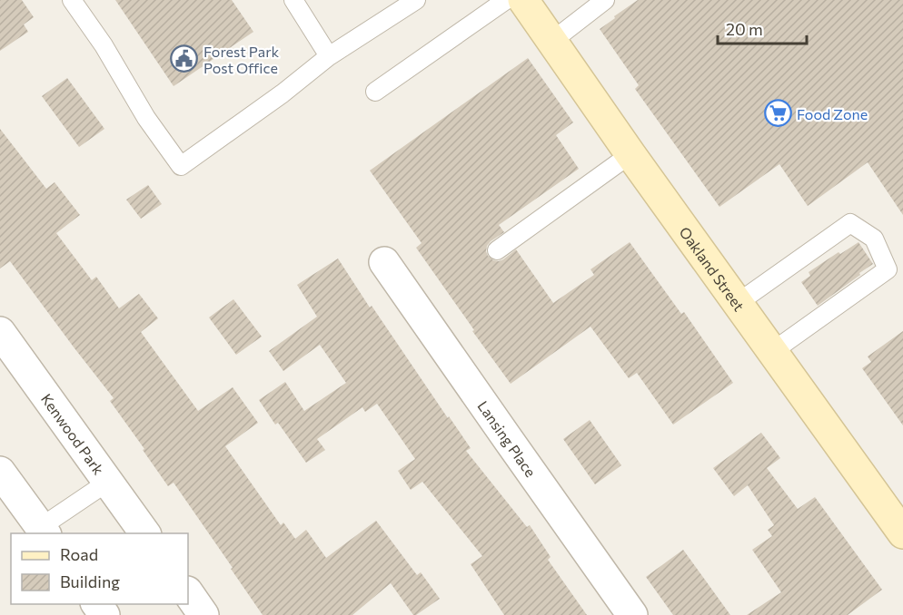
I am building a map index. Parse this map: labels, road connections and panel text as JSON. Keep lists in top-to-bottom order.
{
  "streets": {
    "main road": ["Oakland Street"],
    "street": ["Kenwood Park", "Lansing Place"]
  },
  "places": {
    "public building": ["Forest Park Post Office"],
    "supermarket": ["Food Zone"]
  },
  "legend": ["Road", "Building"],
  "scale_bar": "20 m"
}
